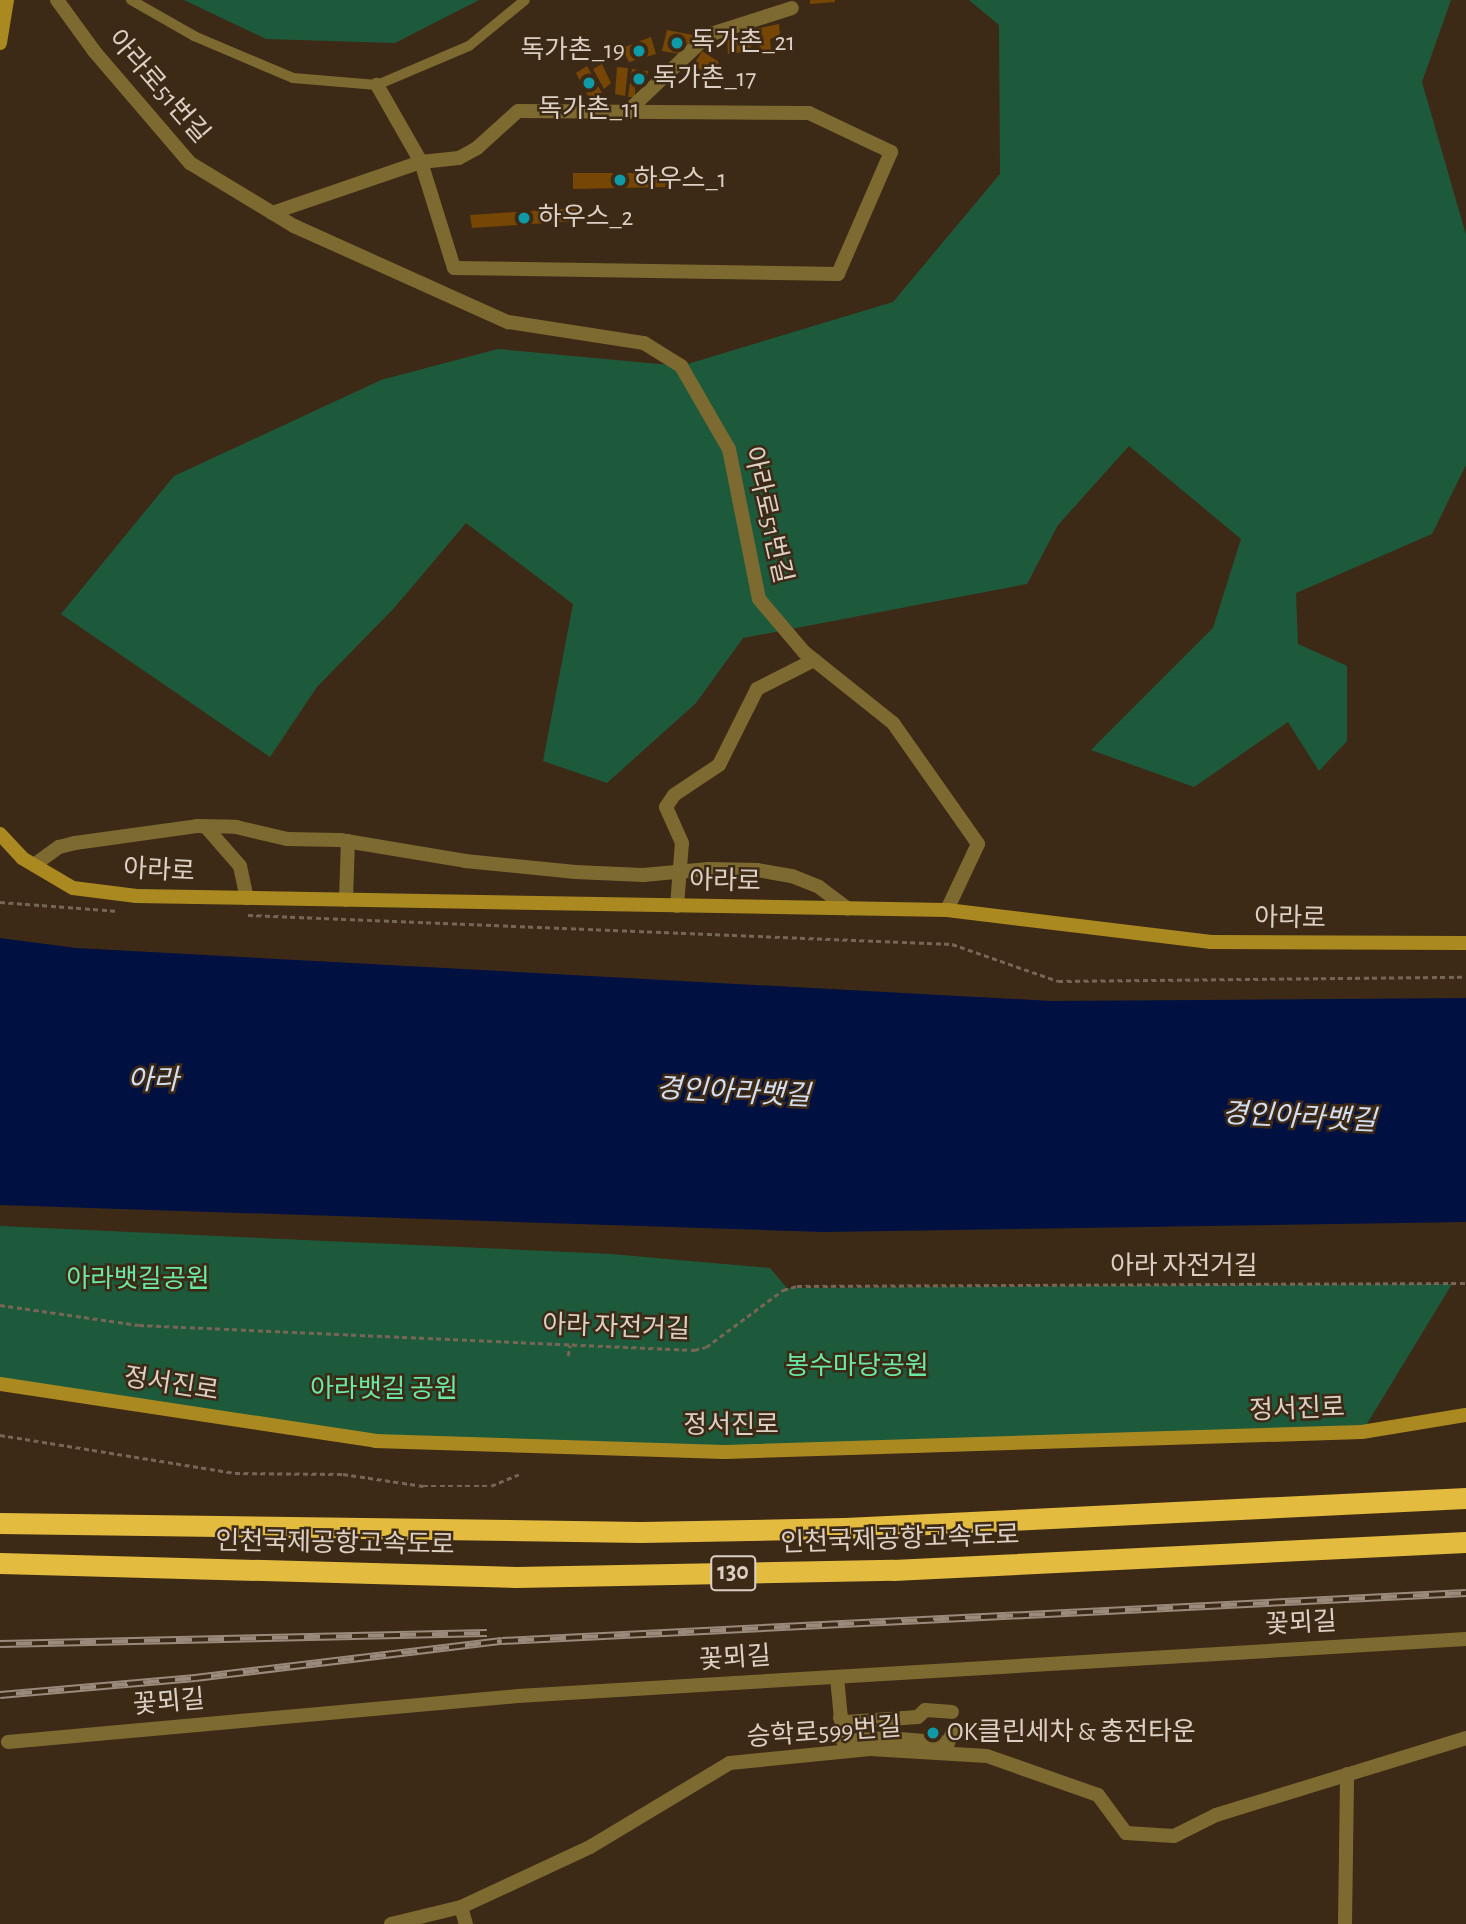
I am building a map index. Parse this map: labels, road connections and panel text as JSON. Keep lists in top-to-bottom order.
{
  "streets": {
    "highway": ["인천국제공항고속도로", "130"],
    "street": [
      "아라로51번길",
      "아라로",
      "정서진로",
      "꽃뫼길",
      "승학로599번길"
    ],
    "path": ["아라 자전거길"]
  },
  "crossings": [
    ["아라로51번길", "아라로"]
  ],
  "water": ["아라", "경인아라뱃길"],
  "parks": ["아라뱃길공원", "봉수마당공원", "아라뱃길 공원"],
  "places": [
    "독가촌_21",
    "독가촌_19",
    "독가촌_17",
    "독가촌_11",
    "하우스_1",
    "하우스_2",
    "OK클린세차 & 충전타운"
  ]
}
